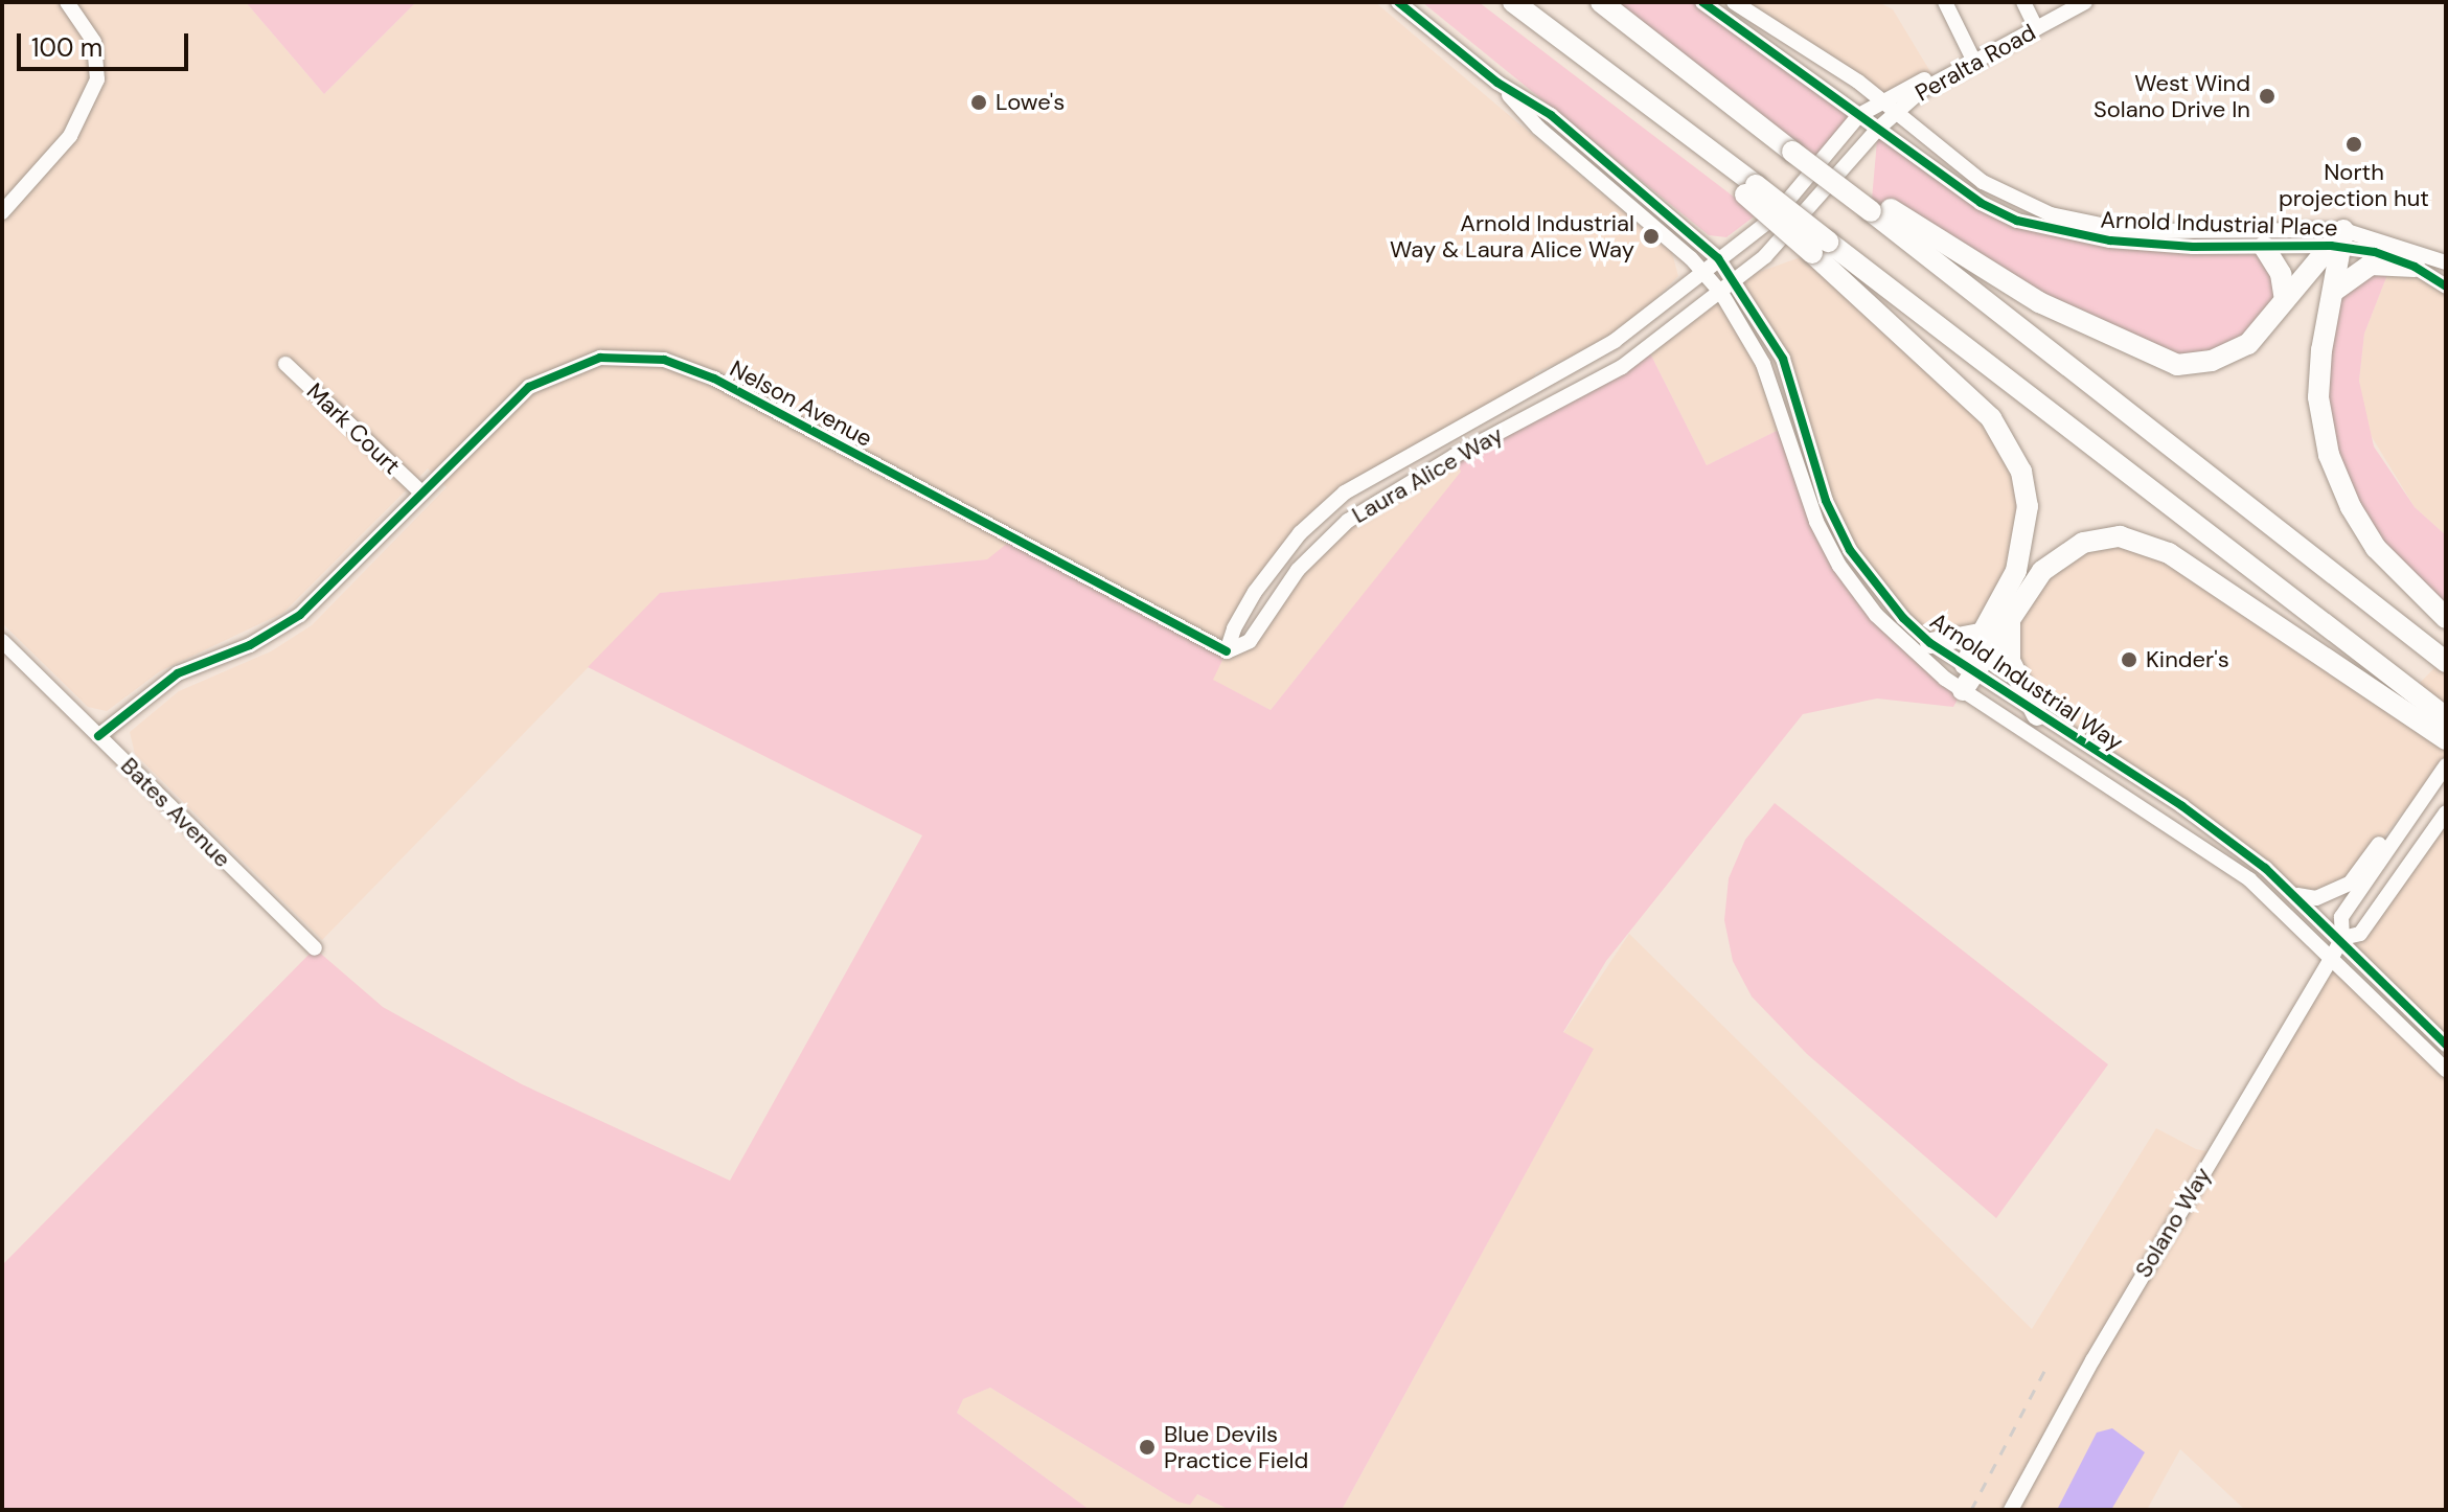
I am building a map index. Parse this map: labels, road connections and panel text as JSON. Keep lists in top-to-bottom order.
{
  "streets": {
    "street": [
      "Peralta Road",
      "Arnold Industrial Place",
      "Nelson Avenue",
      "Mark Court",
      "Laura Alice Way",
      "Arnold Industrial Way",
      "Bates Avenue",
      "Solano Way"
    ]
  },
  "crossings": [
    ["Peralta Road", "Arnold Industrial Place"],
    ["Peralta Road", "Laura Alice Way"],
    ["Peralta Road", "Arnold Industrial Way"],
    ["Nelson Avenue", "Mark Court"],
    ["Nelson Avenue", "Laura Alice Way"],
    ["Nelson Avenue", "Bates Avenue"],
    ["Laura Alice Way", "Arnold Industrial Way"],
    ["Arnold Industrial Way", "Solano Way"]
  ],
  "places": [
    "West Wind Solano Drive In",
    "Lowe's",
    "North projection hut",
    "Arnold Industrial Way & Laura Alice Way",
    "Kinder's",
    "Blue Devils Practice Field"
  ],
  "scale_bar": "100 m"
}
